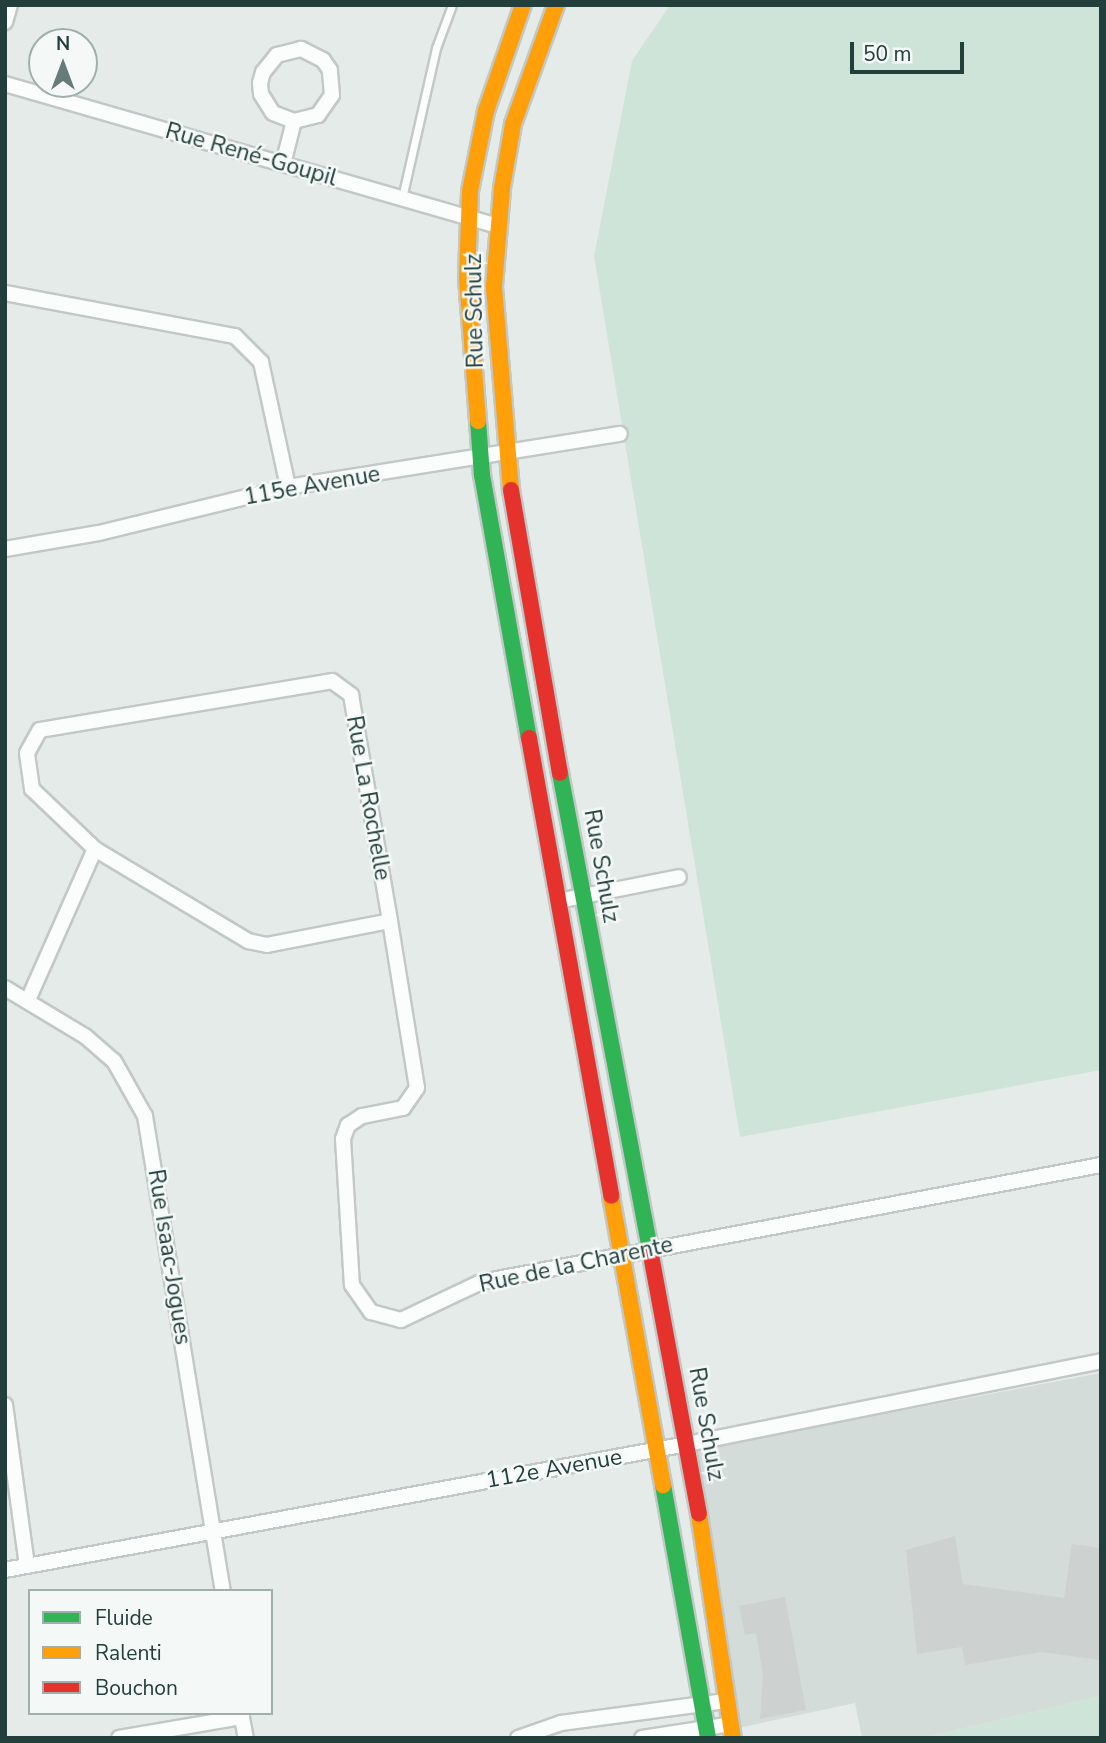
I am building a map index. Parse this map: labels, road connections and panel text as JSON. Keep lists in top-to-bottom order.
{
  "streets": {
    "street": [
      "Rue René-Goupil",
      "Rue Schulz",
      "115e Avenue",
      "Rue La Rochelle",
      "Rue Isaac-Jogues",
      "Rue de la Charente",
      "112e Avenue"
    ]
  },
  "crossings": [
    ["Rue René-Goupil", "Rue Schulz"],
    ["Rue Schulz", "115e Avenue"],
    ["Rue Schulz", "Rue de la Charente"],
    ["Rue Schulz", "112e Avenue"],
    ["Rue La Rochelle", "Rue de la Charente"],
    ["Rue Isaac-Jogues", "112e Avenue"]
  ],
  "legend": ["Fluide", "Ralenti", "Bouchon"],
  "scale_bar": "50 m",
  "north": "top"
}
